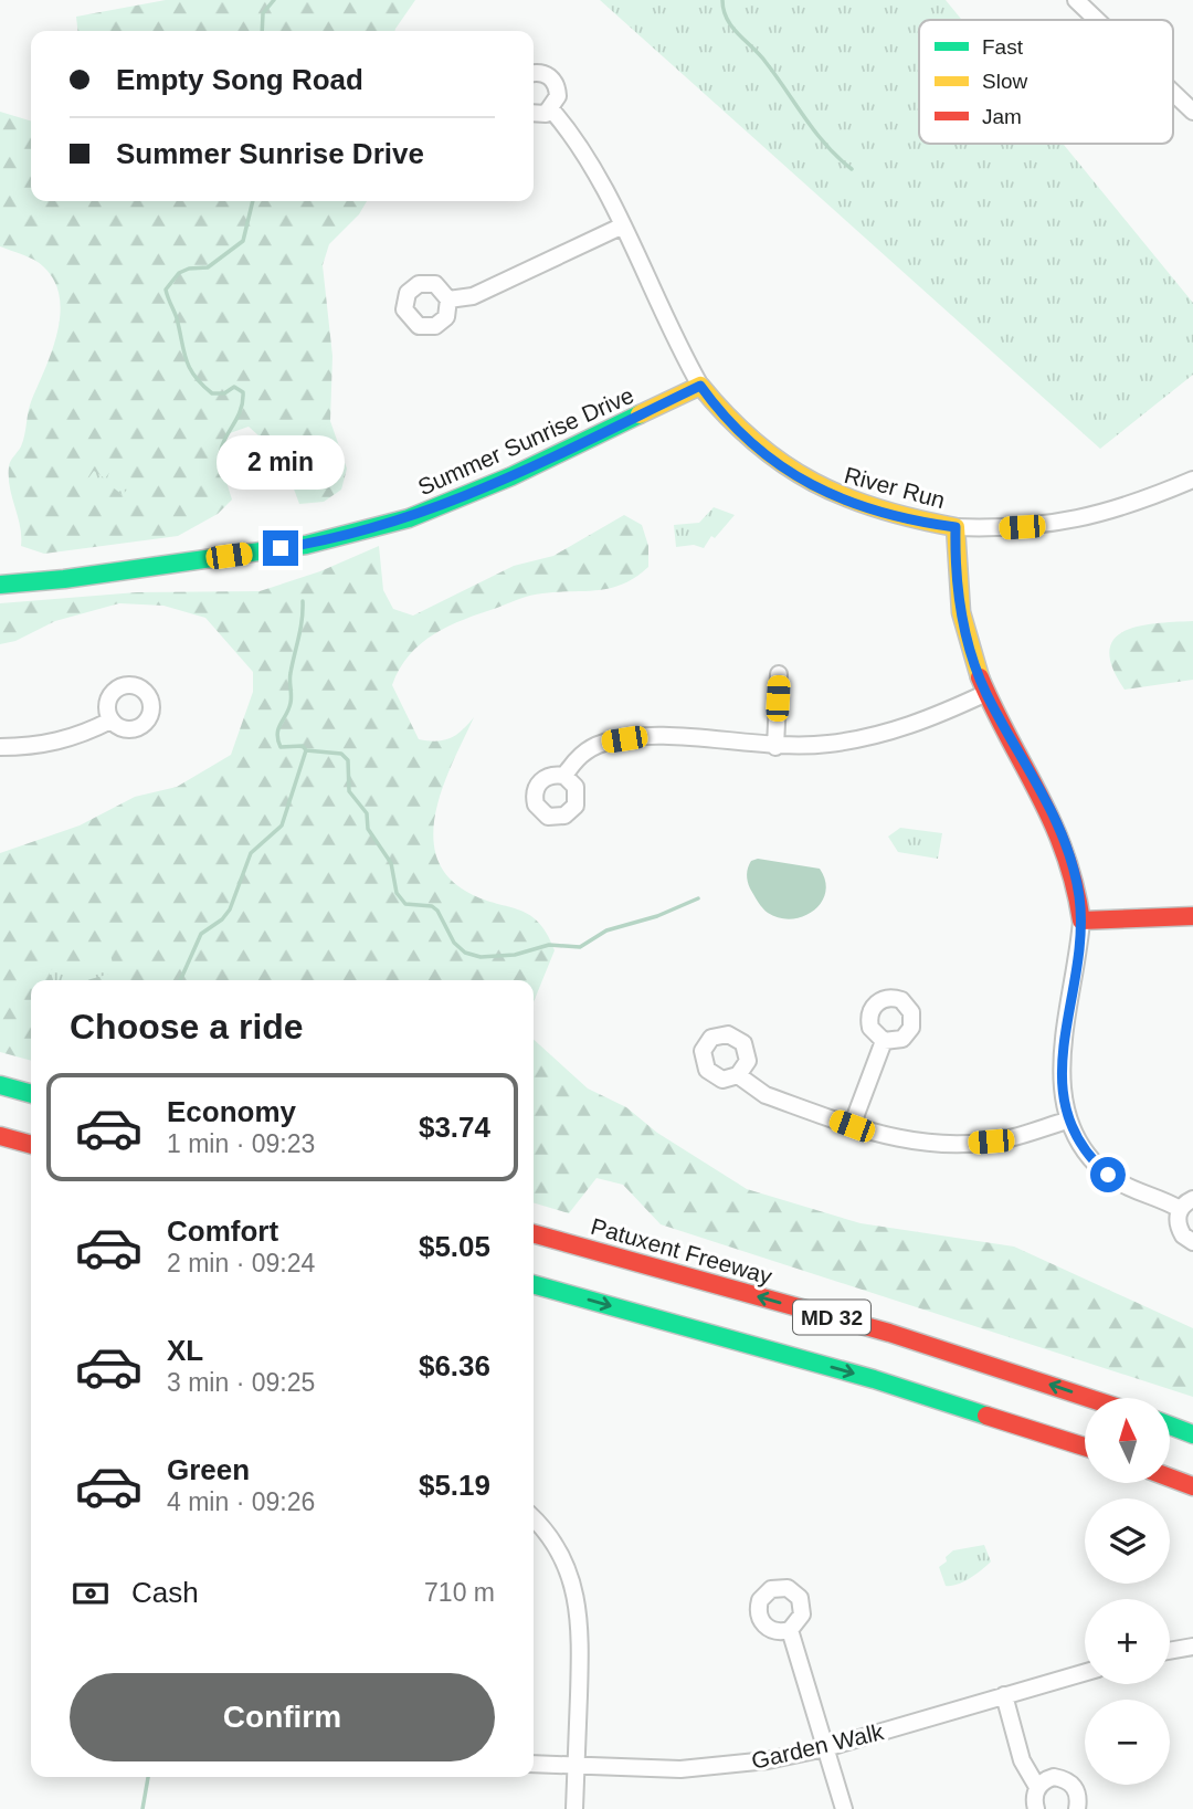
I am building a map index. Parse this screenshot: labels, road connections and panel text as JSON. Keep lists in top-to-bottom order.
{
  "streets": {
    "main road": [
      "Summer Sunrise Drive",
      "River Run",
      "Patuxent Freeway",
      "MD 32"
    ],
    "street": ["Garden Walk"]
  },
  "crossings": [
    ["Summer Sunrise Drive", "River Run"]
  ],
  "legend": ["Fast", "Slow", "Jam"],
  "north": "top",
  "page": {
    "banner": ["Empty Song Road", "Summer Sunrise Drive"],
    "bubble": "2 min",
    "heading": "Choose a ride",
    "list": [
      {
        "name": "Economy",
        "note": "1 min · 09:23",
        "value": "$3.74"
      },
      {
        "name": "Comfort",
        "note": "2 min · 09:24",
        "value": "$5.05"
      },
      {
        "name": "XL",
        "note": "3 min · 09:25",
        "value": "$6.36"
      },
      {
        "name": "Green",
        "note": "4 min · 09:26",
        "value": "$5.19"
      }
    ],
    "map_buttons": ["+", "−"],
    "pay": ["Cash", "710 m"],
    "buttons": "Confirm"
  }
}
